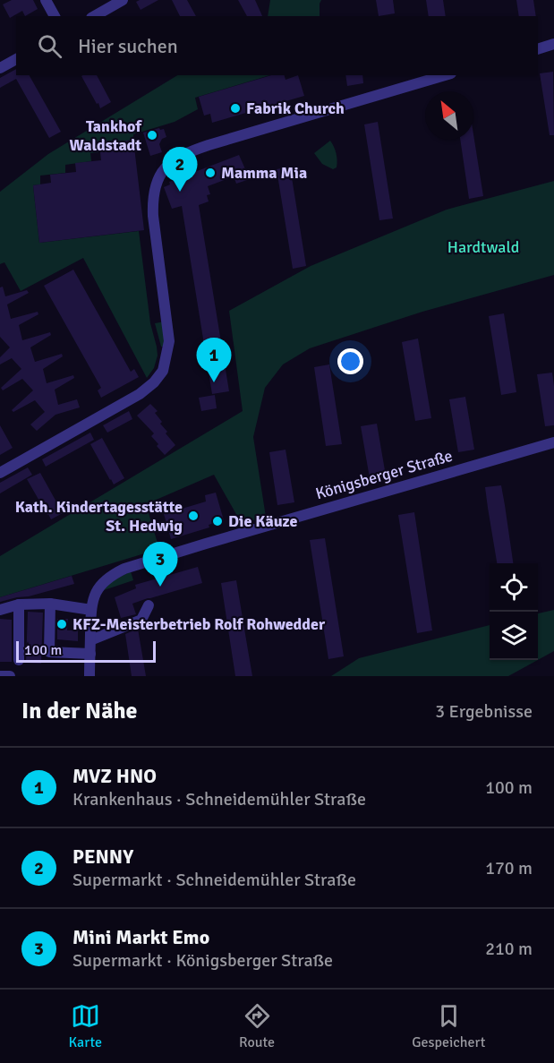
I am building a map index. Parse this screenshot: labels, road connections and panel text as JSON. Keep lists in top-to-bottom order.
{
  "streets": {
    "street": ["Königsberger Straße"]
  },
  "parks": ["Hardtwald"],
  "places": [
    "Fabrik Church",
    "Tankhof Waldstadt",
    "Mamma Mia",
    "Kath. Kindertagesstätte St. Hedwig",
    "Die Käuze",
    "KFZ-Meisterbetrieb Rolf Rohwedder"
  ],
  "scale_bar": "100 m",
  "north": "top left",
  "page": {
    "search": "Hier suchen",
    "pins": ["2", "1", "3"],
    "scale": "100 m",
    "heading": ["In der Nähe", "3 Ergebnisse"],
    "list": [
      {
        "mark": "1",
        "name": "MVZ HNO",
        "note": "Krankenhaus · Schneidemühler Straße",
        "value": "100 m"
      },
      {
        "mark": "2",
        "name": "PENNY",
        "note": "Supermarkt · Schneidemühler Straße",
        "value": "170 m"
      },
      {
        "mark": "3",
        "name": "Mini Markt Emo",
        "note": "Supermarkt · Königsberger Straße",
        "value": "210 m"
      }
    ],
    "nav": ["Karte", "Route", "Gespeichert"]
  }
}
